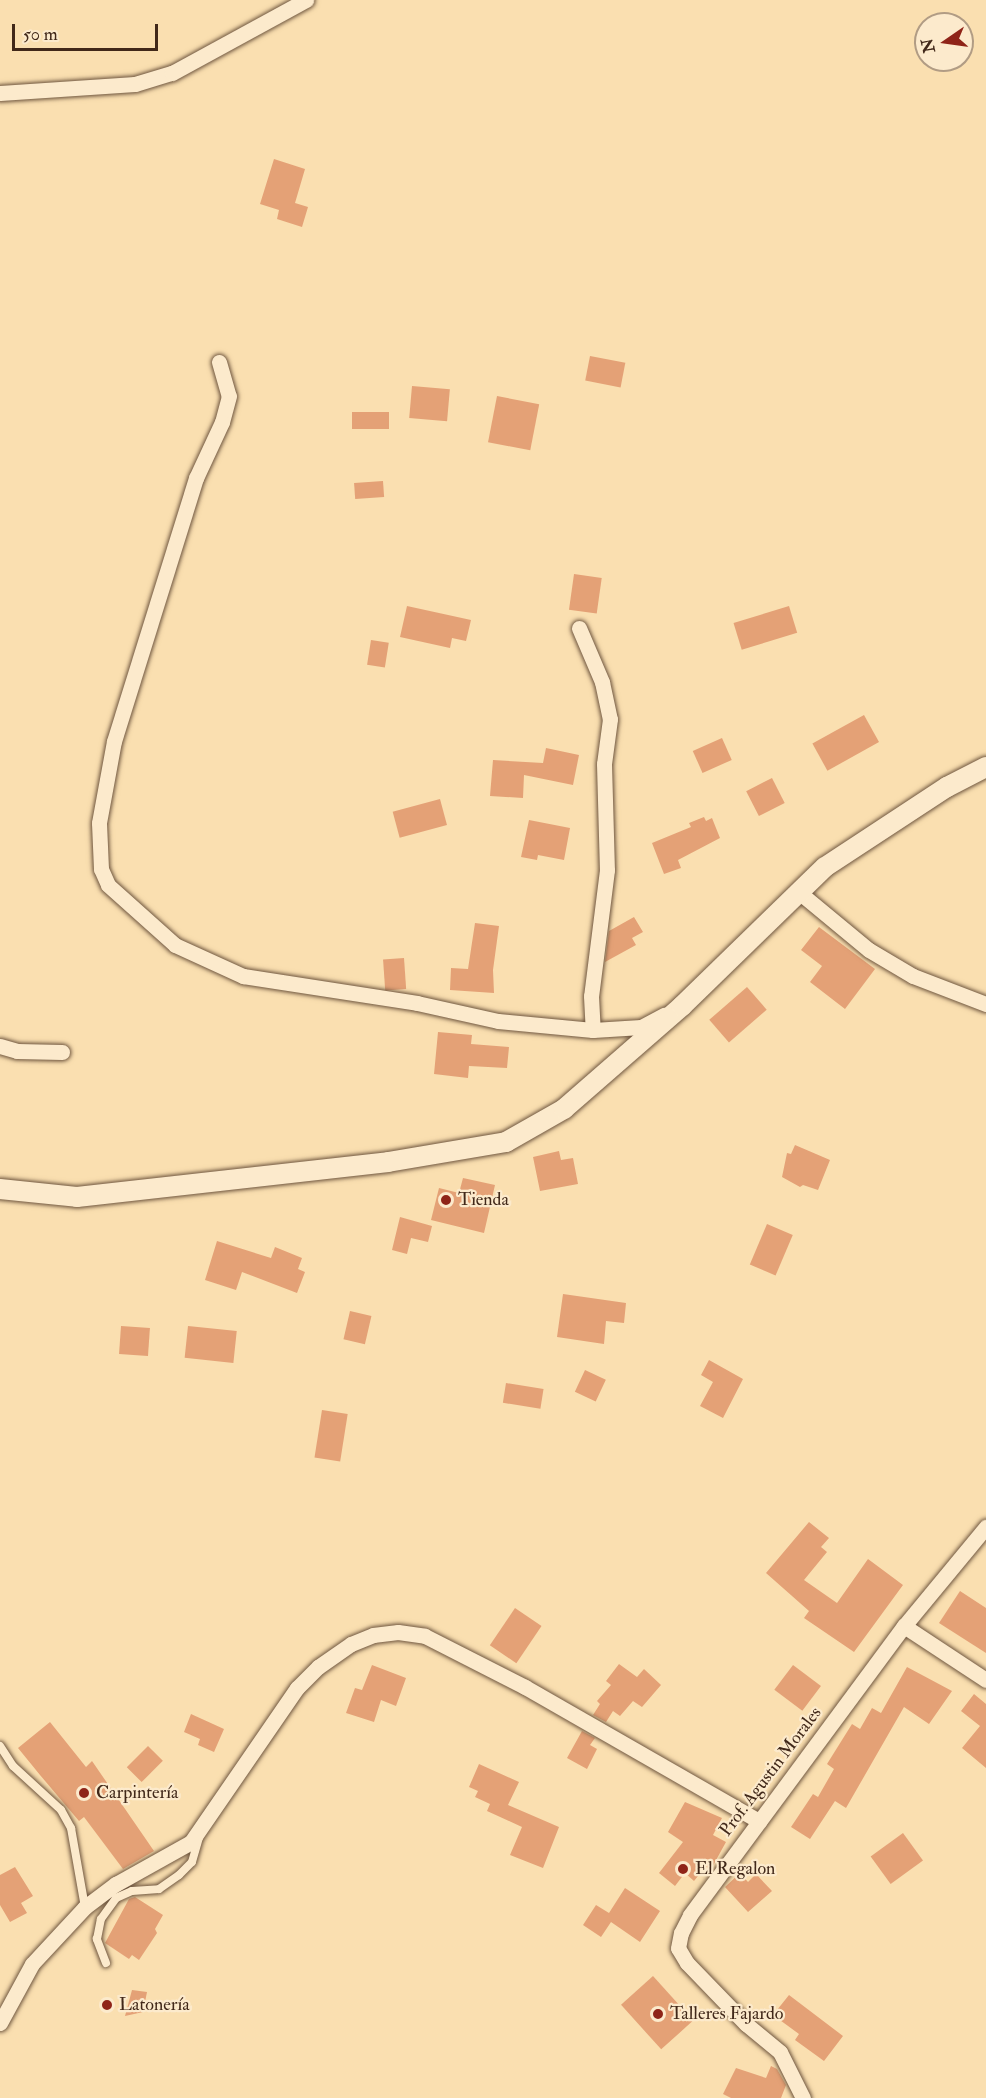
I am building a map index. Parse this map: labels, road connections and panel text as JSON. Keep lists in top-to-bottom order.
{
  "streets": {
    "street": ["Prof. Agustin Morales"]
  },
  "places": [
    "Tienda",
    "Carpintería",
    "El Regalon",
    "Latonería",
    "Talleres Fajardo"
  ],
  "scale_bar": "50 m",
  "north": "left"
}
